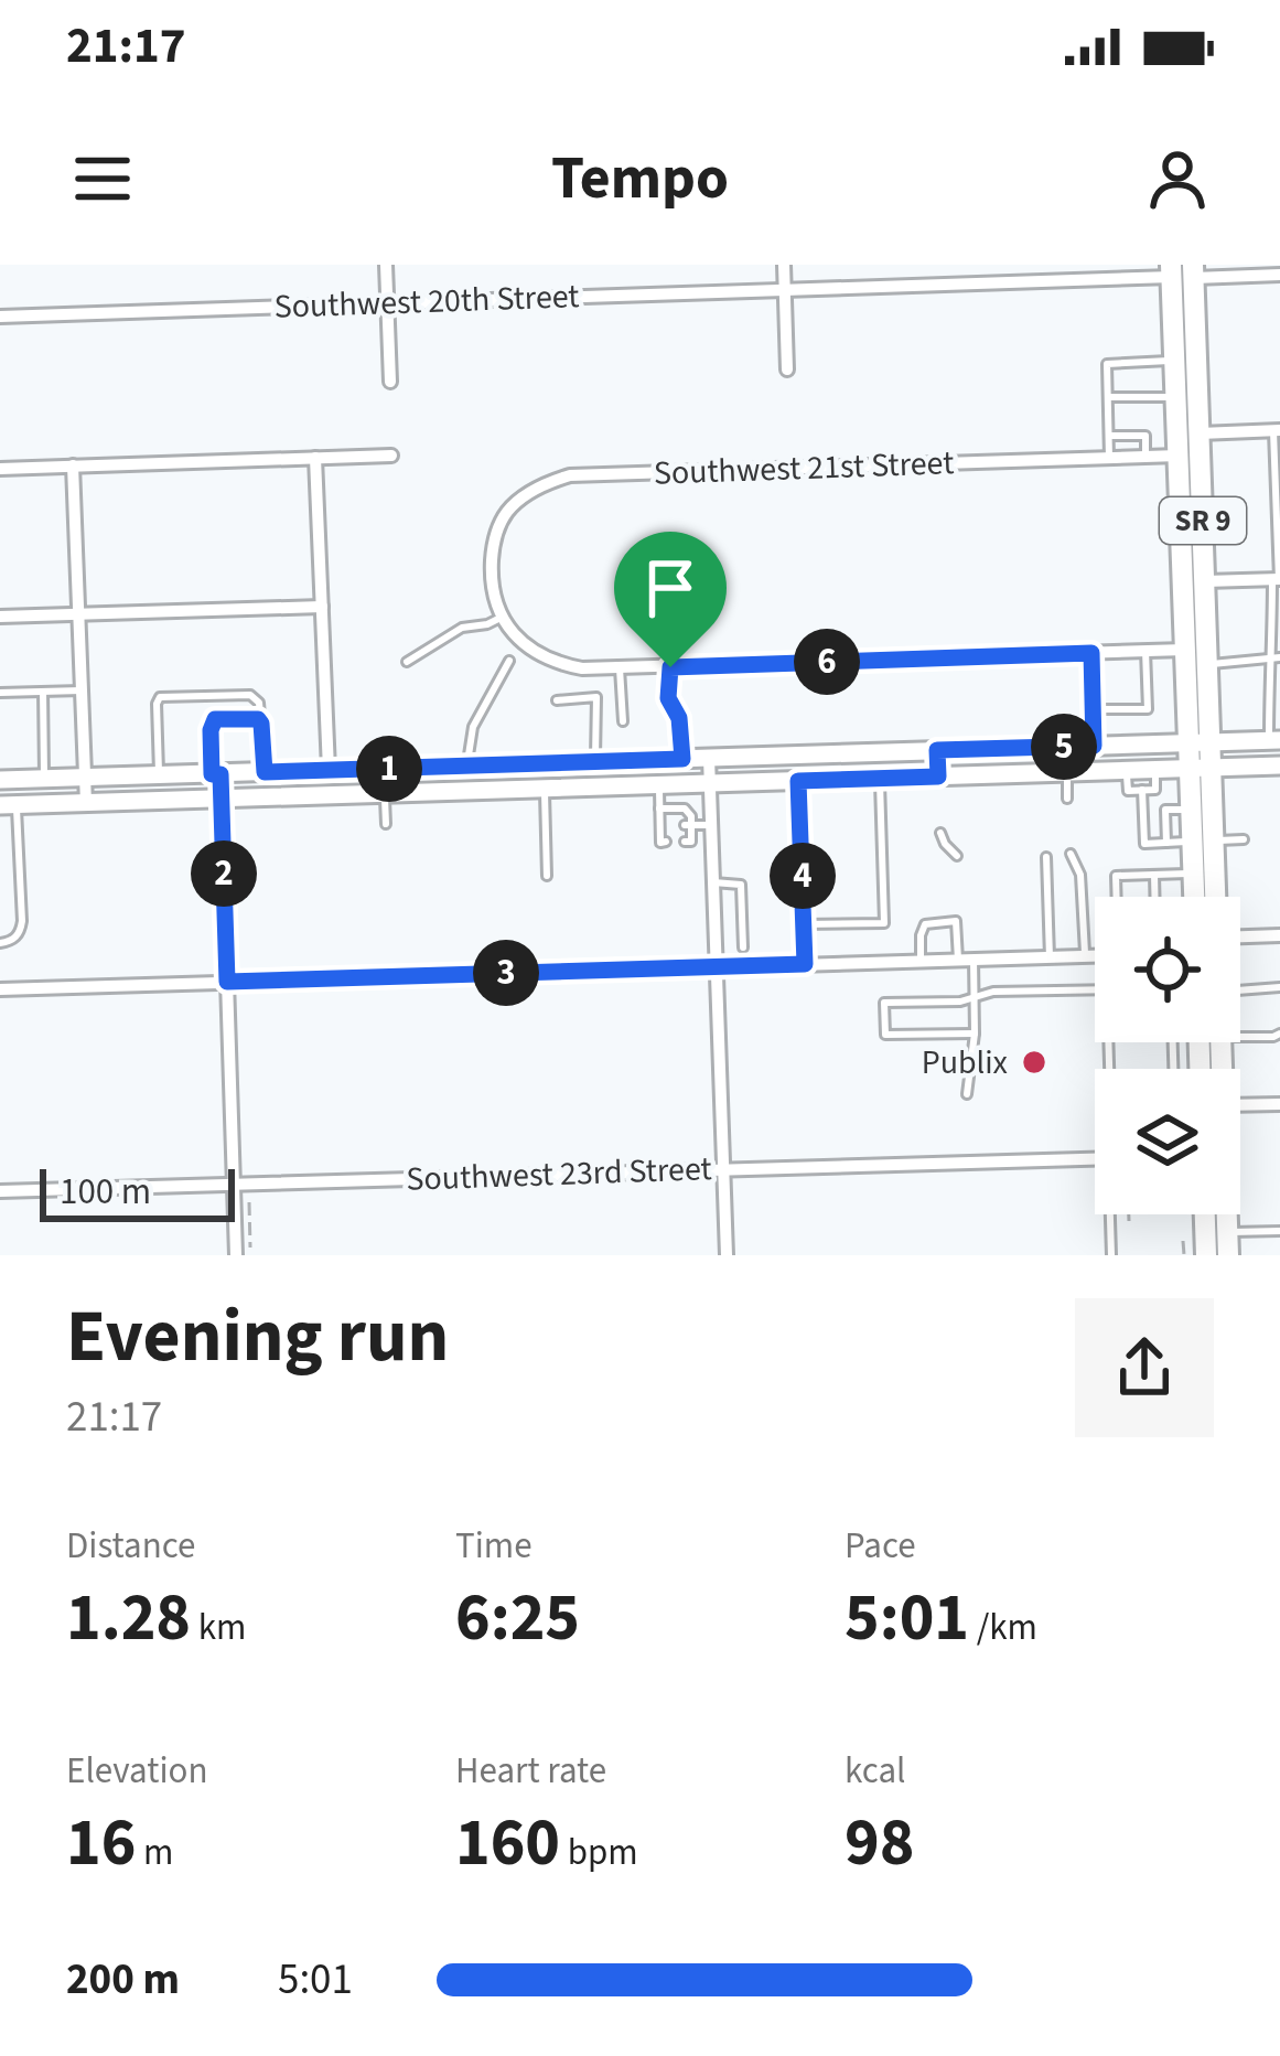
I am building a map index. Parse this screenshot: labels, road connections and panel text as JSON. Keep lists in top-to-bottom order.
{
  "streets": {
    "highway": ["SR 9"],
    "street": ["Southwest 20th Street", "Southwest 21st Street", "Southwest 23rd Street"]
  },
  "crossings": [
    ["Southwest 20th Street", "SR 9"],
    ["Southwest 21st Street", "SR 9"]
  ],
  "places": ["Publix"],
  "scale_bar": "100 m",
  "page": {
    "status": "21:17",
    "header": "Tempo",
    "pins": [
      "6",
      "5",
      "1",
      "2",
      "4",
      "3"
    ],
    "scale": "100 m",
    "heading": ["Evening run", "21:17"],
    "stats": [
      ["Distance", "1.28 km"],
      ["Time", "6:25"],
      ["Pace", "5:01 /km"],
      ["Elevation", "16 m"],
      ["Heart rate", "160 bpm"],
      ["kcal", "98"]
    ],
    "list": [
      {
        "name": "200 m",
        "note": "5:01"
      }
    ]
  }
}
